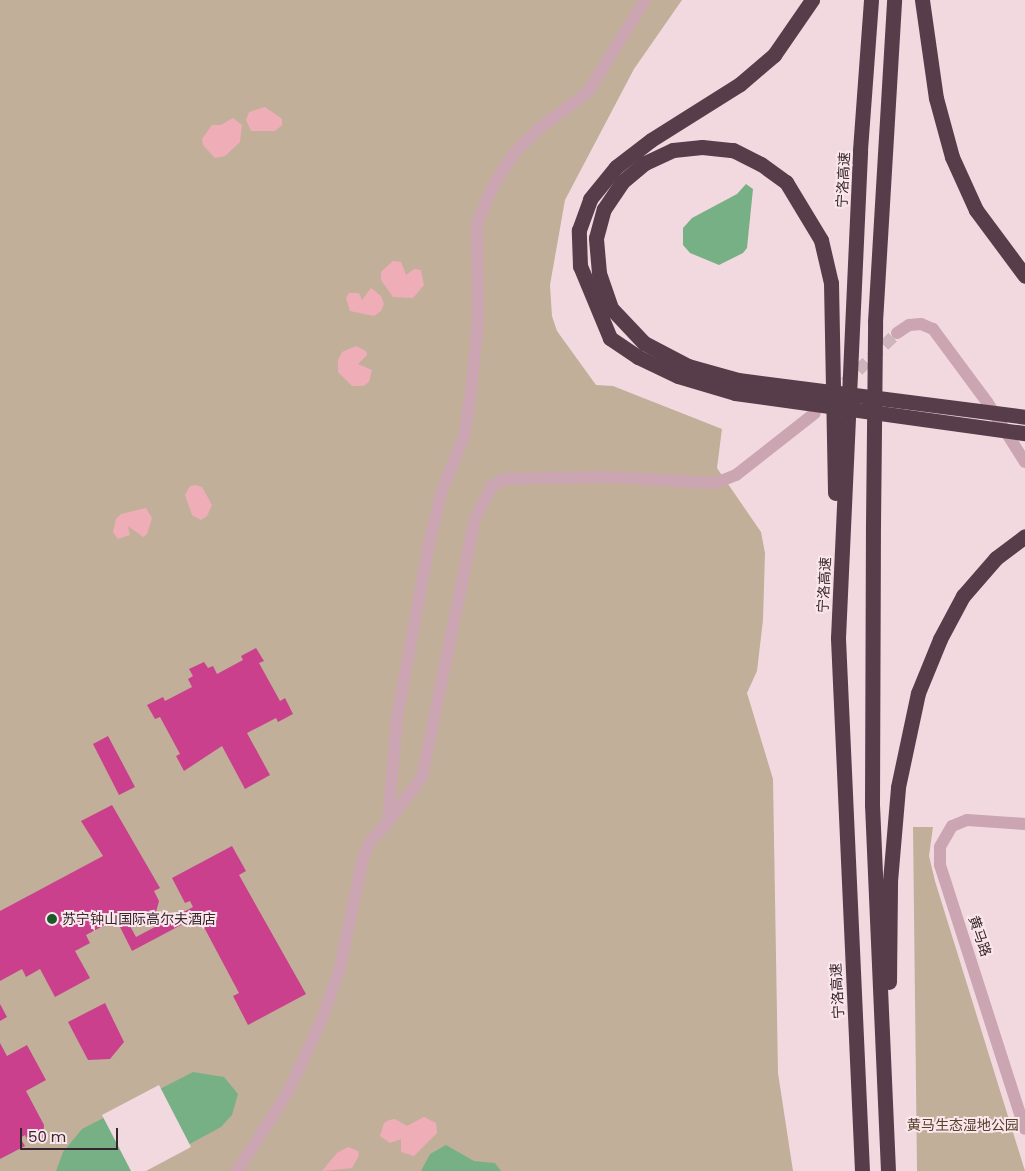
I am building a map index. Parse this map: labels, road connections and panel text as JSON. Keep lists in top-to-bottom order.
{
  "streets": {
    "highway": ["宁洛高速"],
    "street": ["黄马路"]
  },
  "parks": ["黄马生态湿地公园"],
  "places": ["苏宁钟山国际高尔夫酒店"],
  "scale_bar": "50 m"
}
